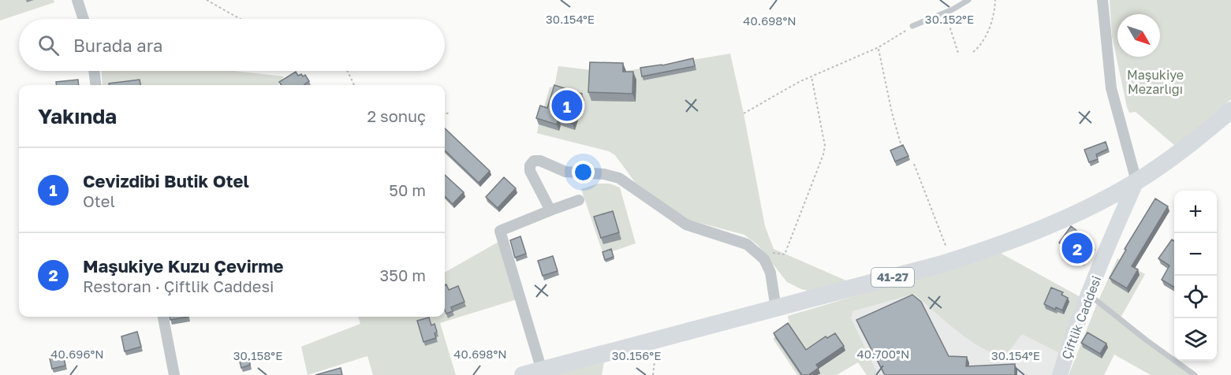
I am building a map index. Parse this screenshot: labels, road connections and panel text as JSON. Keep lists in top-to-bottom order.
{
  "streets": {
    "main road": ["41-27"],
    "street": ["Çiftlik Caddesi"]
  },
  "crossings": [
    ["41-27", "Çiftlik Caddesi"]
  ],
  "parks": ["Maşukiye Mezarlığı"],
  "north": "bottom right",
  "page": {
    "search": "Burada ara",
    "heading": ["Yakında", "2 sonuç"],
    "pins": ["1", "2"],
    "list": [
      {
        "mark": "1",
        "name": "Cevizdibi Butik Otel",
        "note": "Otel",
        "value": "50 m"
      },
      {
        "mark": "2",
        "name": "Maşukiye Kuzu Çevirme",
        "note": "Restoran · Çiftlik Caddesi",
        "value": "350 m"
      }
    ],
    "map_buttons": ["+", "−"]
  },
  "coordinates": [
    "30.154°E",
    "30.152°E",
    "40.698°N",
    "40.696°N",
    "40.700°N",
    "30.158°E",
    "30.156°E"
  ]
}
